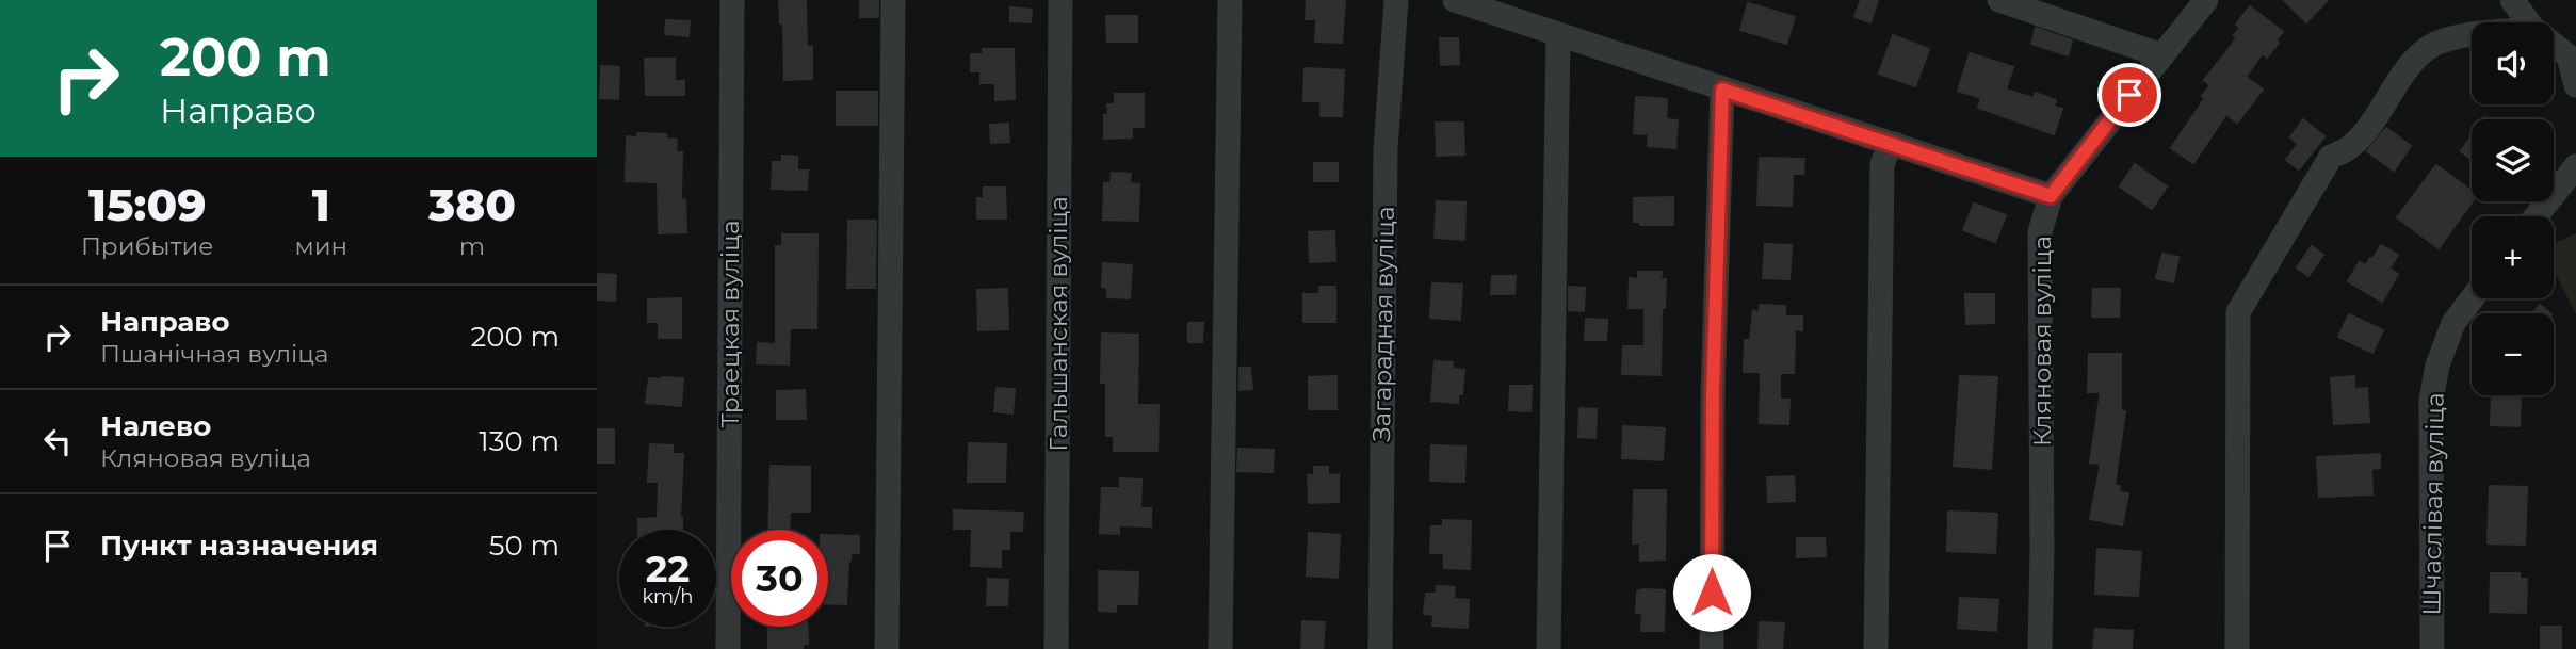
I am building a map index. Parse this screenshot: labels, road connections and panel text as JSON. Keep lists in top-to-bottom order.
{
  "streets": {
    "street": [
      "Траецкая вуліца",
      "Гальшанская вуліца",
      "Загарадная вуліца",
      "Кляновая вуліца",
      "Шчаслівая вуліца"
    ]
  },
  "page": {
    "turn": ["200 m", "Направо"],
    "map_buttons": ["+", "−"],
    "eta": [
      "15:09",
      "Прибытие",
      "1",
      "мин",
      "380",
      "m"
    ],
    "list": [
      {
        "name": "Направо",
        "note": "Пшанічная вуліца",
        "value": "200 m"
      },
      {
        "name": "Налево",
        "note": "Кляновая вуліца",
        "value": "130 m"
      },
      {
        "name": "Пункт назначения",
        "value": "50 m"
      }
    ],
    "speed": "22 km/h",
    "limit": "30"
  }
}
